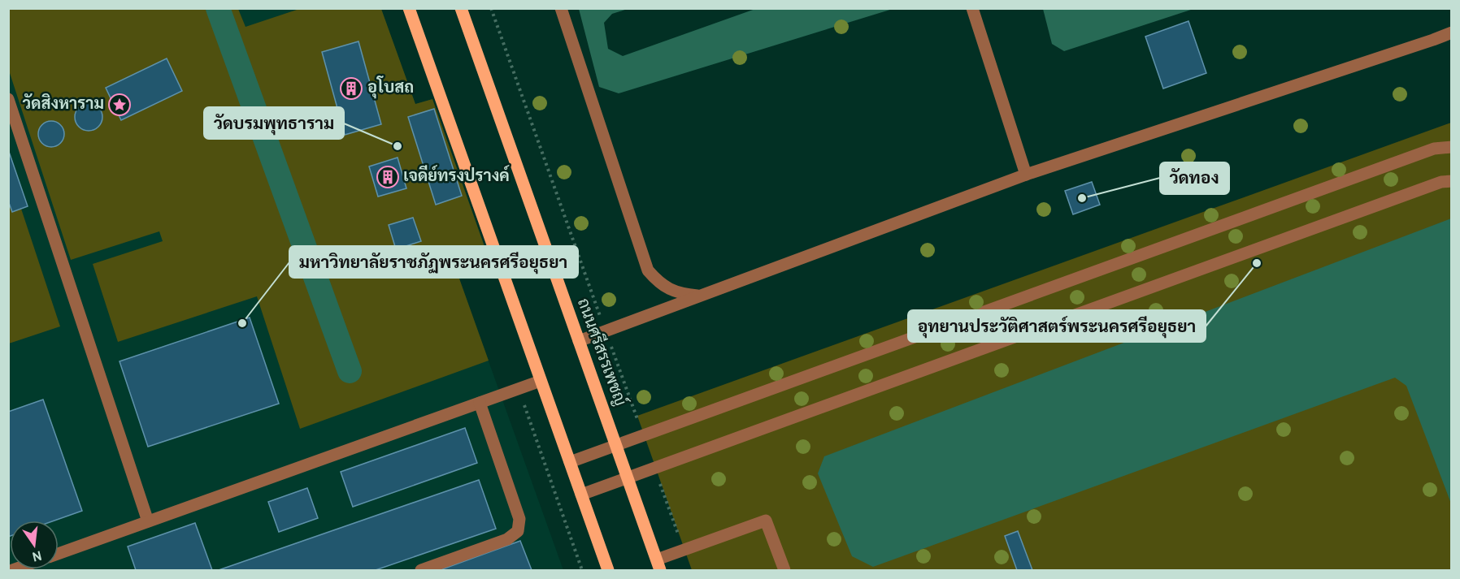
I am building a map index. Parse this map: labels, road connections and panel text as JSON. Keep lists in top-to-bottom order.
{
  "streets": {
    "main road": ["ถนนศรีสรรเพชญ์"]
  },
  "places": {
    "building": ["อุโบสถ", "เจดีย์ทรงปรางค์"],
    "place": ["วัดสิงหาราม"],
    "other": [
      "วัดบรมพุทธาราม",
      "วัดทอง",
      "อุทยานประวัติศาสตร์พระนครศรีอยุธยา",
      "มหาวิทยาลัยราชภัฏพระนครศรีอยุธยา"
    ]
  },
  "north": "bottom"
}
